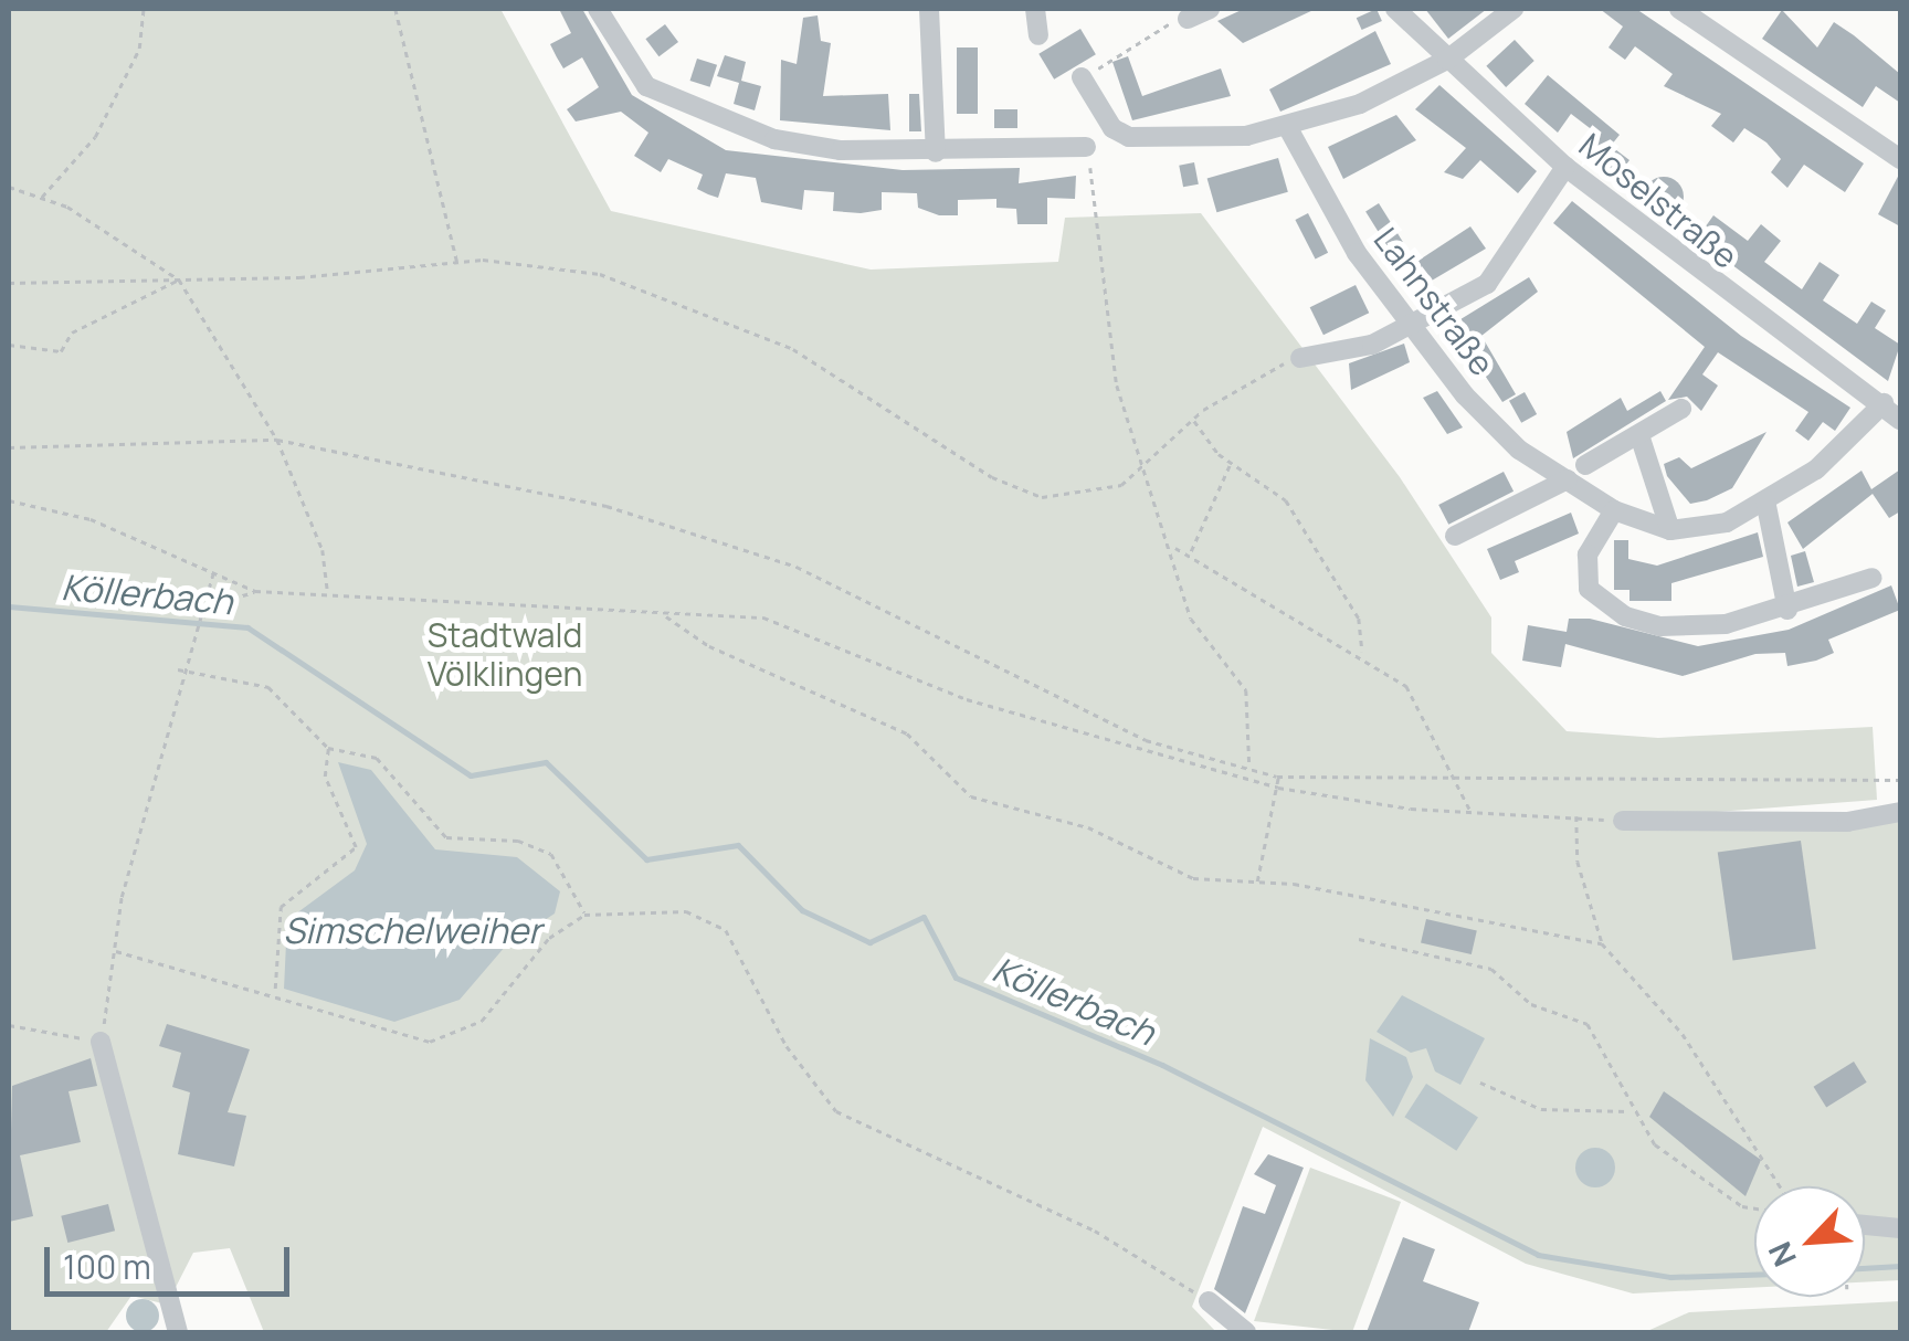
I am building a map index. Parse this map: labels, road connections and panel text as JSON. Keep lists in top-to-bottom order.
{
  "streets": {
    "street": ["Moselstraße", "Lahnstraße"]
  },
  "crossings": [
    ["Moselstraße", "Lahnstraße"]
  ],
  "water": ["Köllerbach", "Simschelweiher"],
  "parks": ["Stadtwald Völklingen"],
  "scale_bar": "100 m",
  "north": "bottom left"
}
